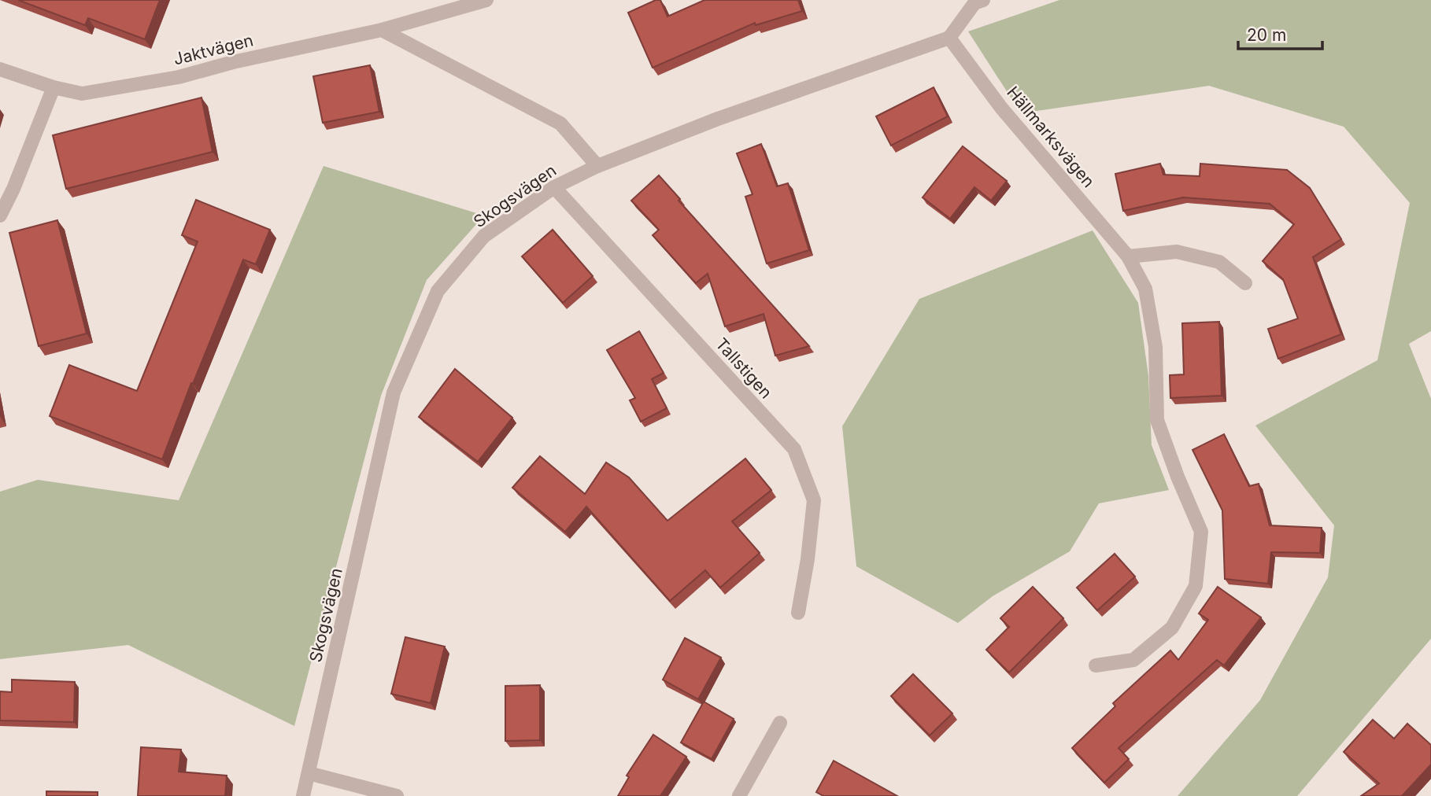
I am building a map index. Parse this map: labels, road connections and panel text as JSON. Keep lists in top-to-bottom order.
{
  "streets": {
    "street": [
      "Jaktvägen",
      "Hällmarksvägen",
      "Skogsvägen",
      "Tallstigen"
    ]
  },
  "crossings": [
    ["Hällmarksvägen", "Skogsvägen"],
    ["Skogsvägen", "Tallstigen"]
  ],
  "scale_bar": "20 m"
}
